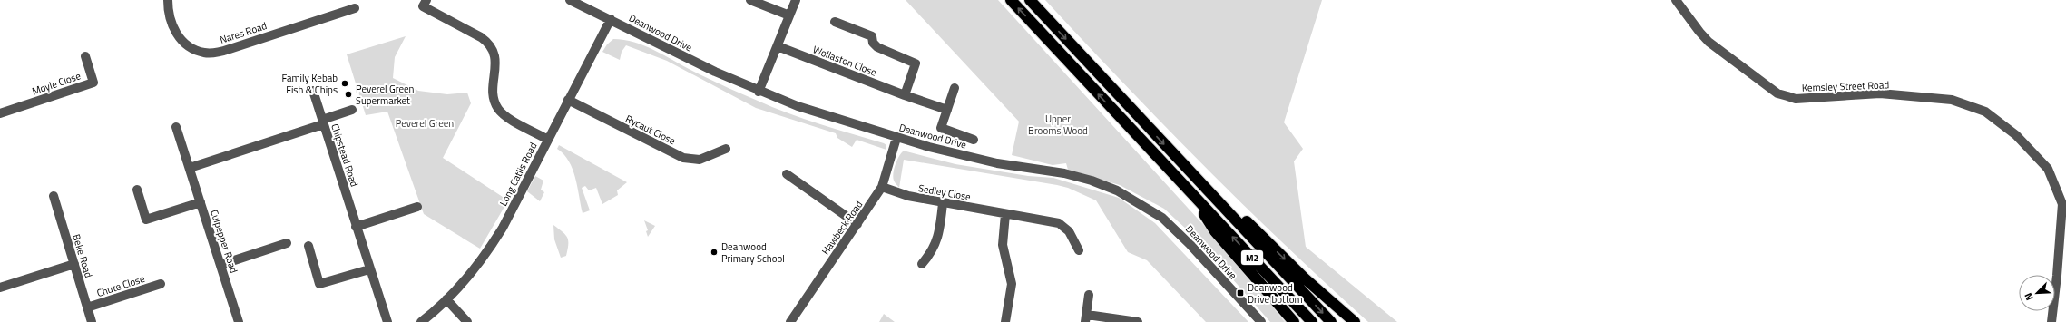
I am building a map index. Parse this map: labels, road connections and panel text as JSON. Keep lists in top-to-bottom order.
{
  "streets": {
    "highway": ["M2"],
    "street": [
      "Nares Road",
      "Deanwood Drive",
      "Wollaston Close",
      "Moyle Close",
      "Kemsley Street Road",
      "Rycaut Close",
      "Chipstead Road",
      "Long Catlis Road",
      "Sedley Close",
      "Hawbeck Road",
      "Culpepper Road",
      "Beke Road",
      "Chute Close"
    ]
  },
  "crossings": [
    ["Deanwood Drive", "Long Catlis Road"],
    ["Deanwood Drive", "Hawbeck Road"],
    ["Rycaut Close", "Long Catlis Road"],
    ["Sedley Close", "Hawbeck Road"],
    ["Beke Road", "Chute Close"]
  ],
  "parks": ["Upper Brooms Wood", "Peverel Green"],
  "places": {
    "other": ["Family Kebab Fish & Chips", "Peverel Green Supermarket", "Deanwood Primary School"],
    "transit": ["Deanwood Drive bottom"]
  },
  "north": "bottom left"
}
